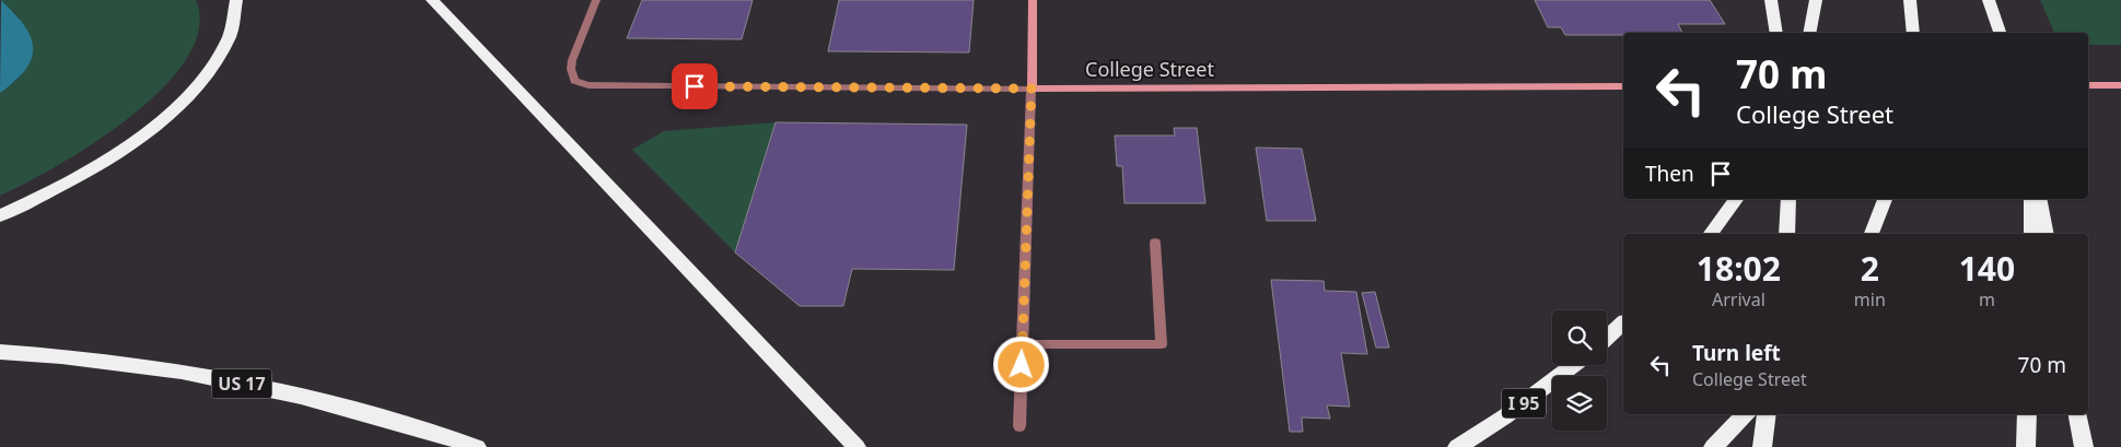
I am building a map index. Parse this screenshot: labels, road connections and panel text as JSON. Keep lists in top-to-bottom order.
{
  "streets": {
    "highway": ["US 17", "I 95"],
    "main road": ["College Street"]
  },
  "page": {
    "turn": ["70 m", "College Street"],
    "then": "Then",
    "eta": [
      "18:02",
      "Arrival",
      "2",
      "min",
      "140",
      "m"
    ],
    "list": [
      {
        "name": "Turn left",
        "note": "College Street",
        "value": "70 m"
      }
    ]
  }
}
